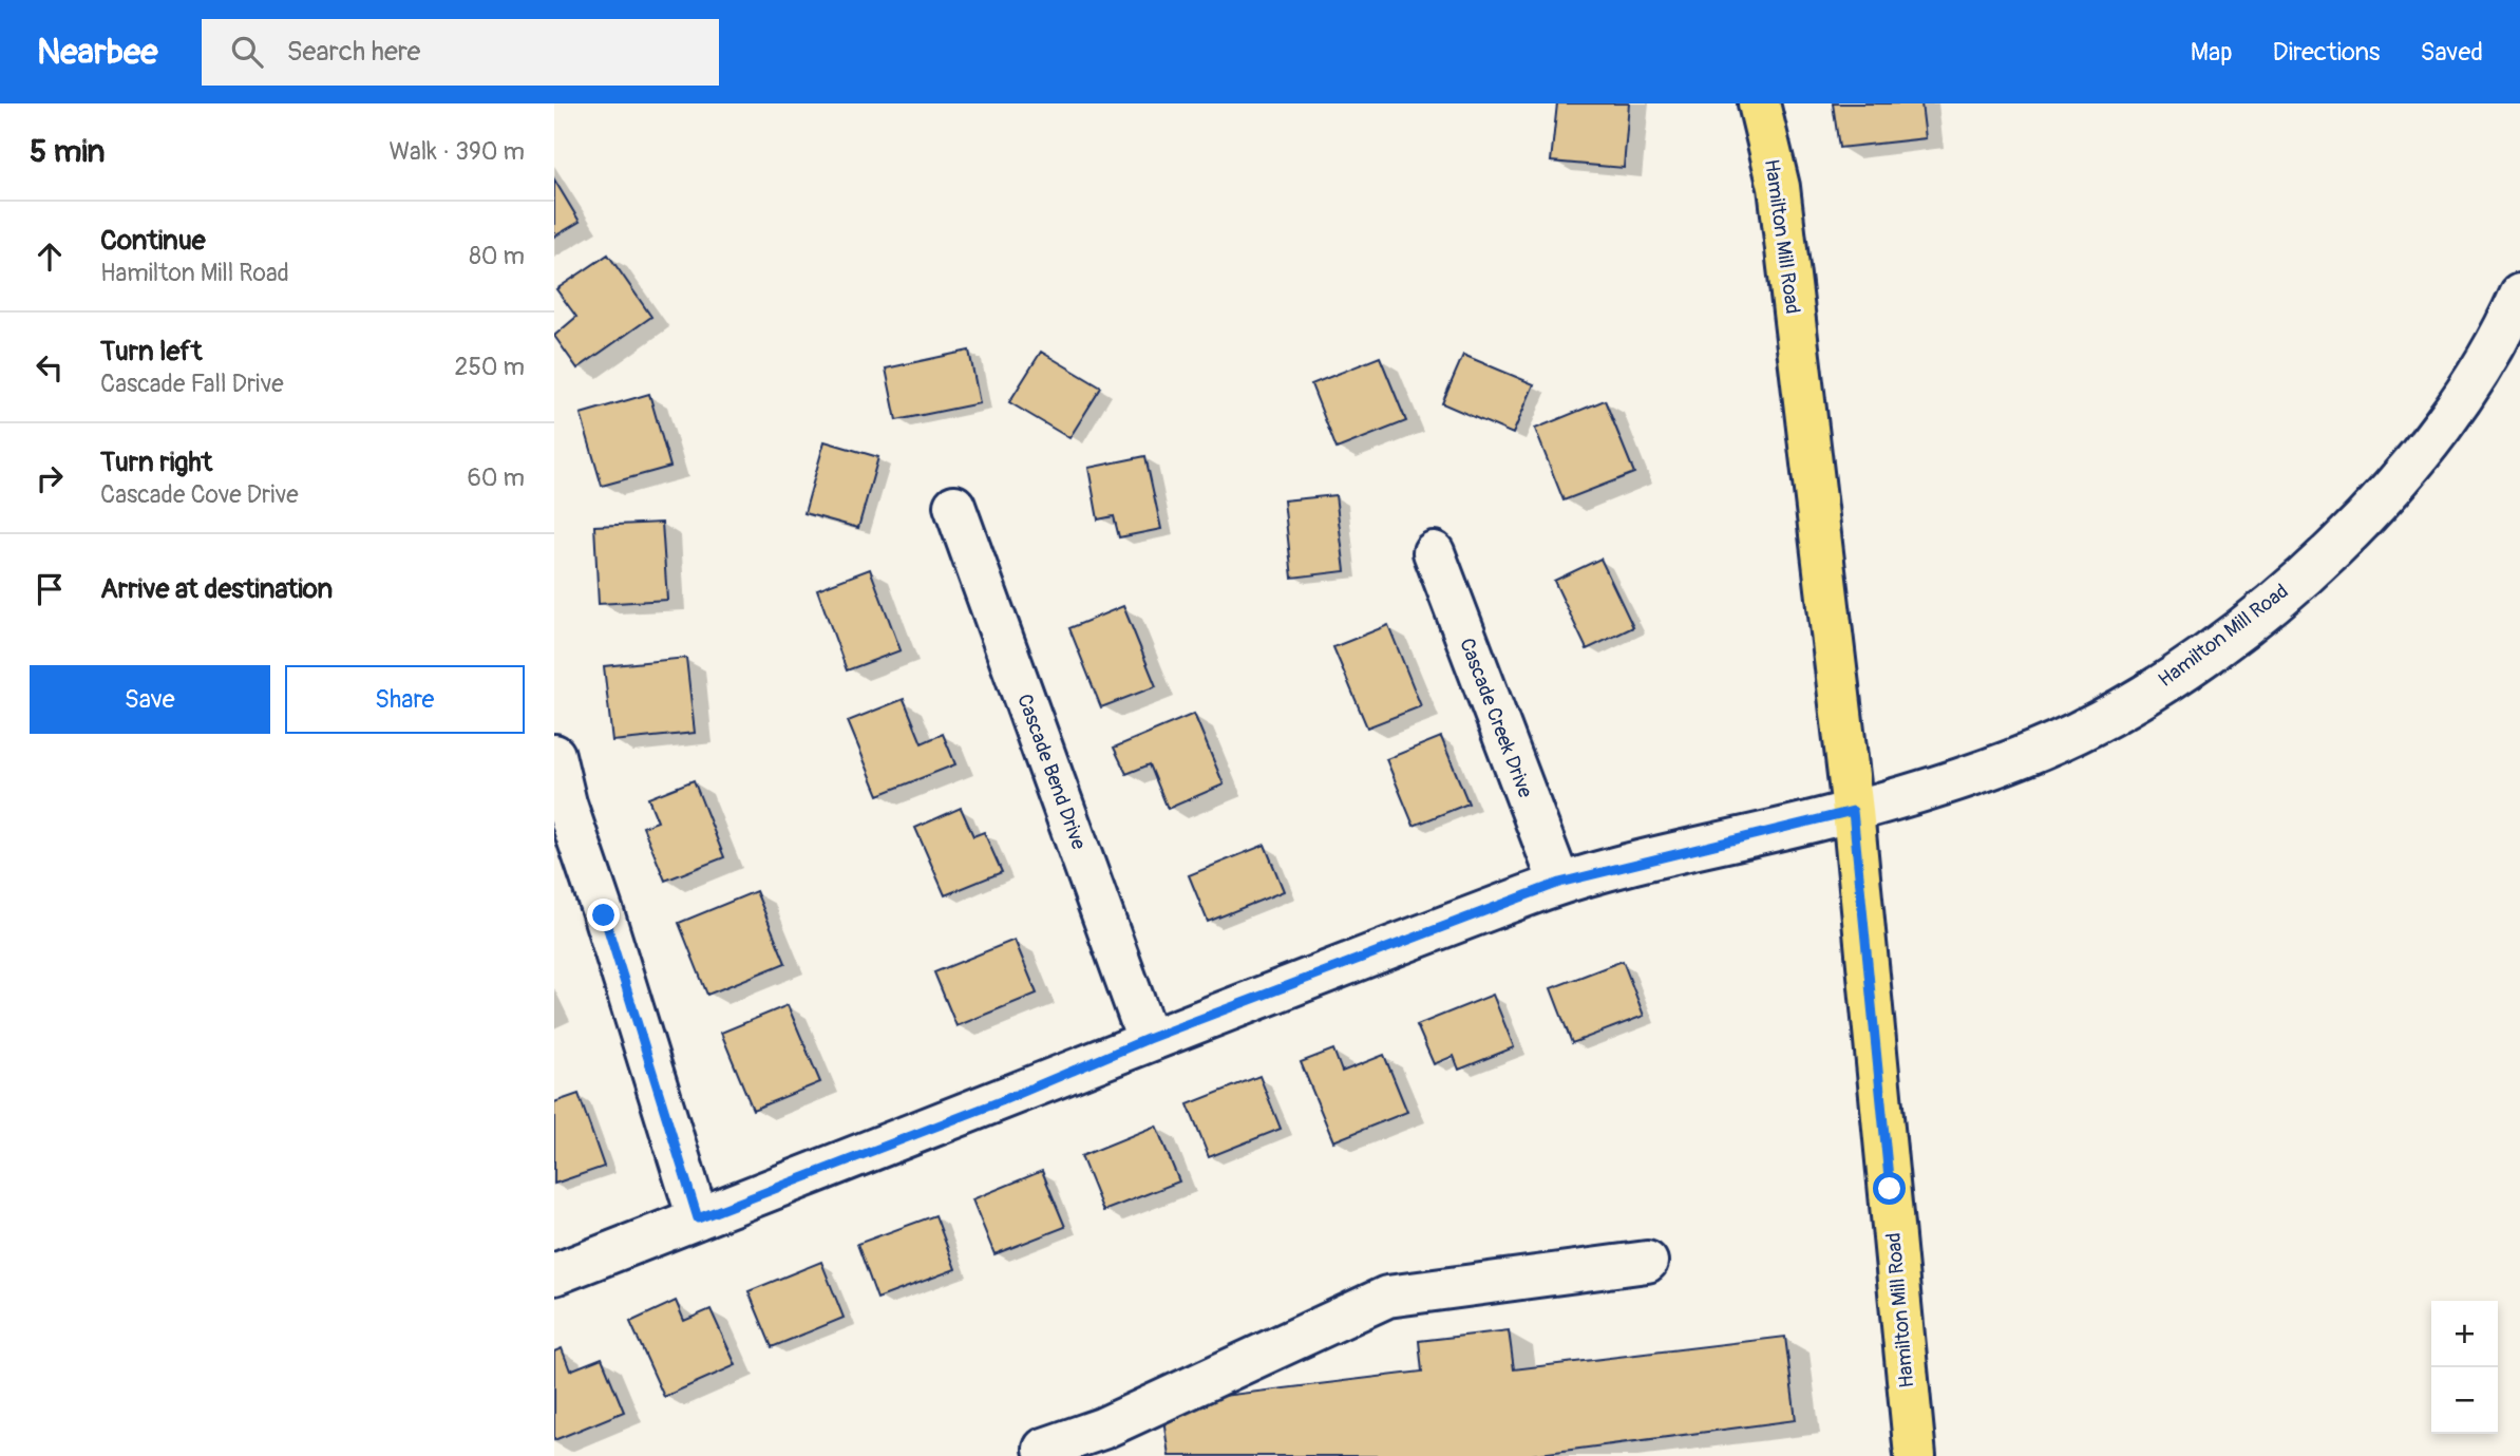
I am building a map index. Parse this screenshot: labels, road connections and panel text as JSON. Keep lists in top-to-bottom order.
{
  "streets": {
    "main road": ["Hamilton Mill Road"],
    "street": ["Cascade Creek Drive", "Cascade Bend Drive"]
  },
  "page": {
    "header": "Nearbee",
    "search": "Search here",
    "nav": ["Map", "Directions", "Saved"],
    "heading": ["5 min", "Walk · 390 m"],
    "list": [
      ["Continue", "Hamilton Mill Road", "80 m"],
      ["Turn left", "Cascade Fall Drive", "250 m"],
      ["Turn right", "Cascade Cove Drive", "60 m"],
      "Arrive at destination"
    ],
    "buttons": ["Save", "Share"],
    "map_buttons": ["+", "−"]
  }
}
